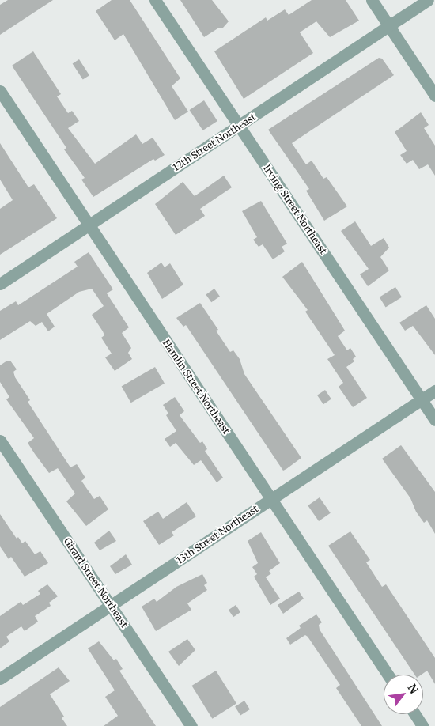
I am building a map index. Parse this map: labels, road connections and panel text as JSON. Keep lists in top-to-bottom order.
{
  "streets": {
    "street": [
      "12th Street Northeast",
      "Irving Street Northeast",
      "Hamlin Street Northeast",
      "13th Street Northeast",
      "Girard Street Northeast"
    ]
  },
  "crossings": [
    ["12th Street Northeast", "Irving Street Northeast"],
    ["12th Street Northeast", "Hamlin Street Northeast"],
    ["Irving Street Northeast", "13th Street Northeast"],
    ["Hamlin Street Northeast", "13th Street Northeast"],
    ["13th Street Northeast", "Girard Street Northeast"]
  ],
  "north": "top right"
}
